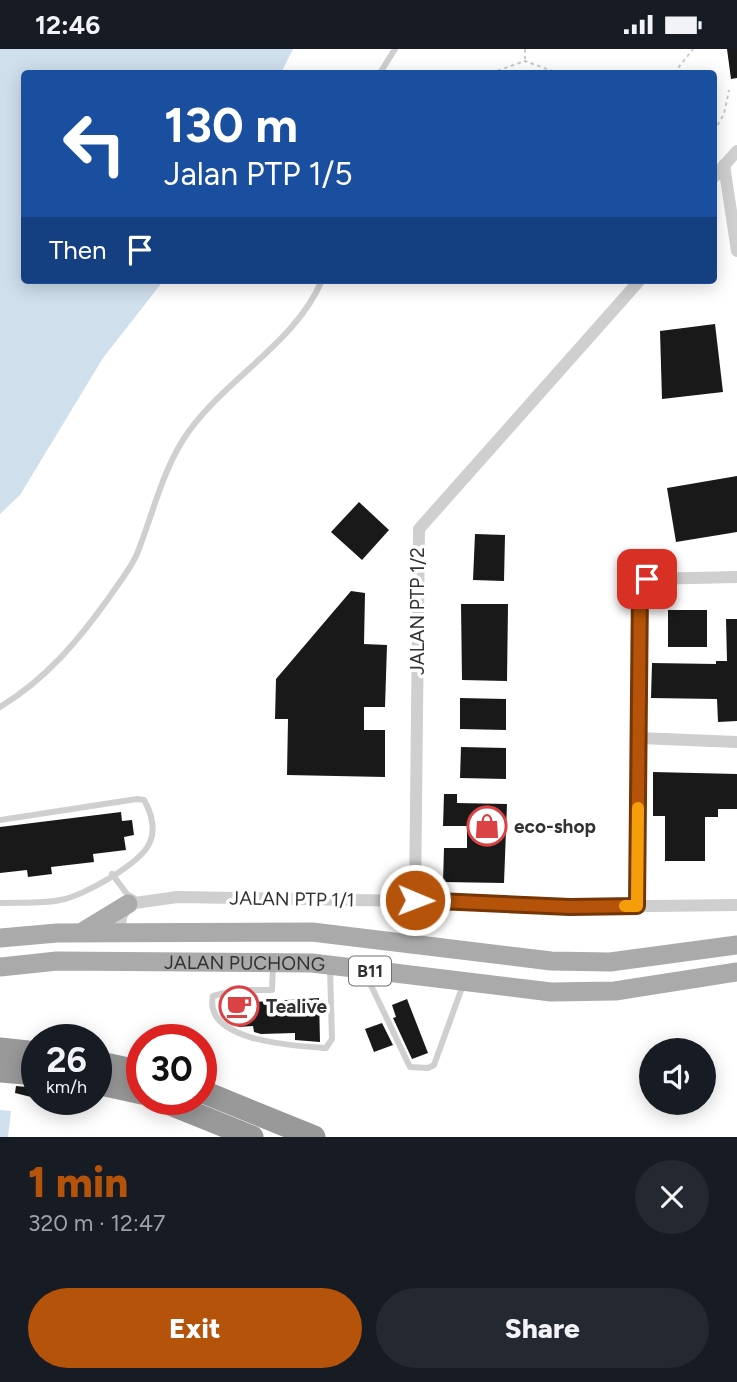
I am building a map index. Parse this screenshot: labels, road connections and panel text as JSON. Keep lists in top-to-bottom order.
{
  "streets": {
    "main road": ["JALAN PUCHONG", "B11"],
    "street": ["JALAN PTP 1/2", "JALAN PTP 1/1"]
  },
  "crossings": [
    ["JALAN PTP 1/2", "JALAN PTP 1/1"]
  ],
  "places": {
    "shop": ["eco-shop"],
    "cafe": ["Tealive"]
  },
  "page": {
    "status": "12:46",
    "turn": ["130 m", "Jalan PTP 1/5"],
    "then": "Then",
    "speed": "26 km/h",
    "limit": "30",
    "heading": ["1 min", "320 m · 12:47"],
    "buttons": ["Exit", "Share"]
  }
}
